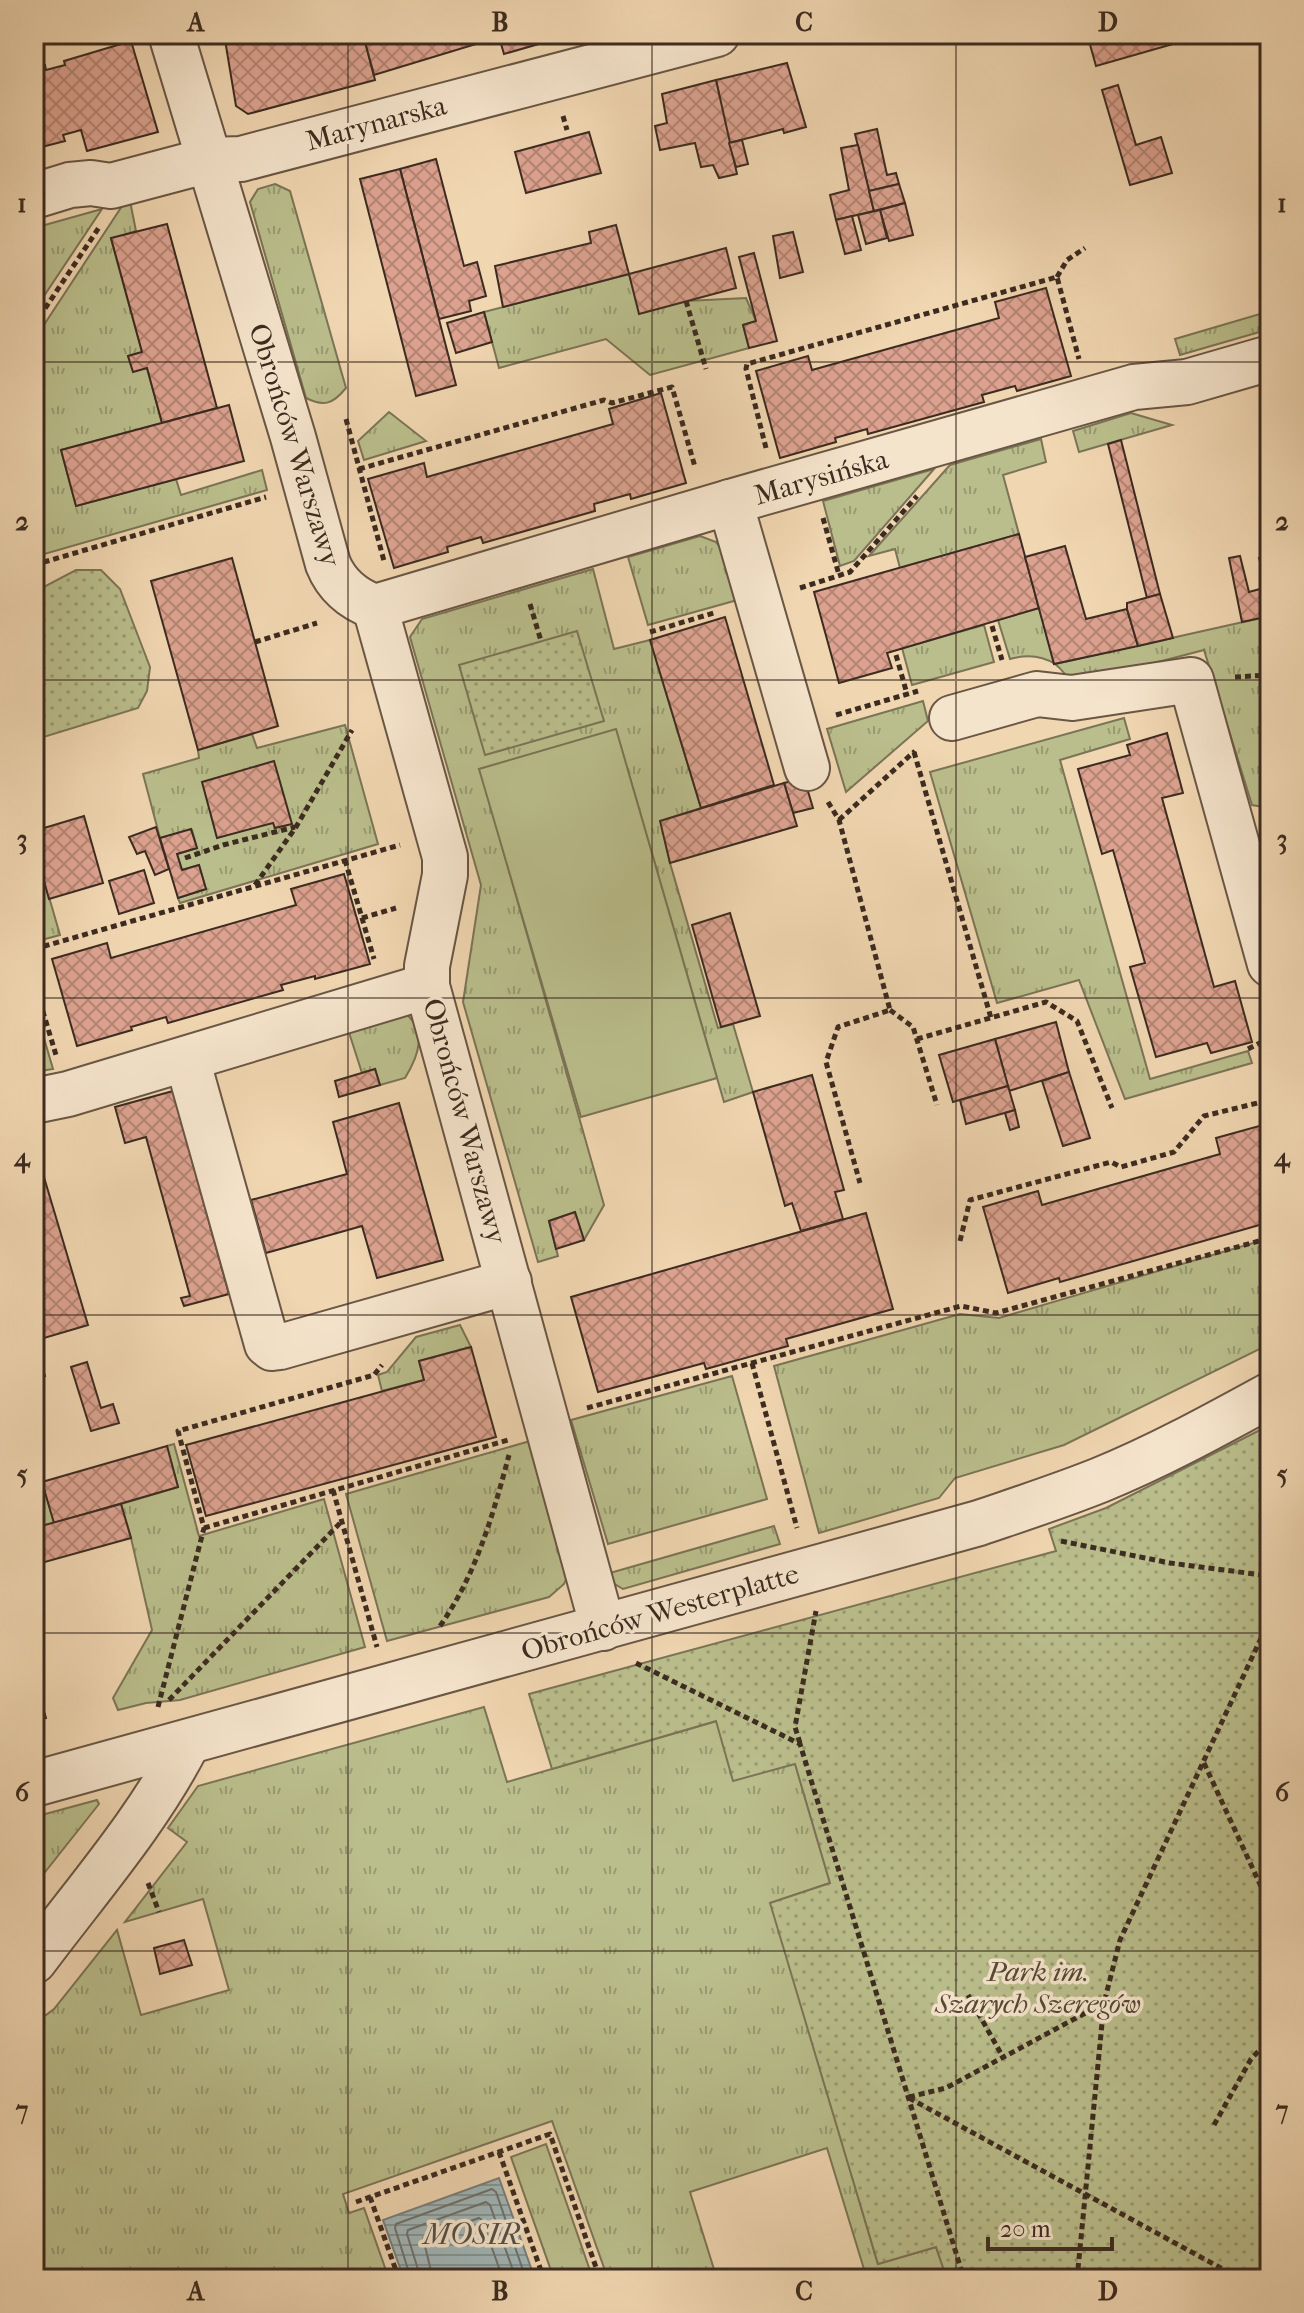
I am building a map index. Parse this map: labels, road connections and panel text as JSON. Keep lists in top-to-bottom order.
{
  "streets": {
    "street": [
      "Marynarska",
      "Obrońców Warszawy",
      "Marysińska",
      "Obrońców Westerplatte"
    ]
  },
  "crossings": [
    ["Marynarska", "Obrońców Warszawy"],
    ["Obrońców Warszawy", "Marysińska"],
    ["Obrońców Warszawy", "Obrońców Westerplatte"]
  ],
  "water": ["MOSIR"],
  "parks": ["Park im. Szarych Szeregów"],
  "scale_bar": "20 m",
  "grid": {
    "columns": [
      "A",
      "B",
      "C",
      "D"
    ],
    "rows": [
      "1",
      "2",
      "3",
      "4",
      "5",
      "6",
      "7"
    ]
  }
}
